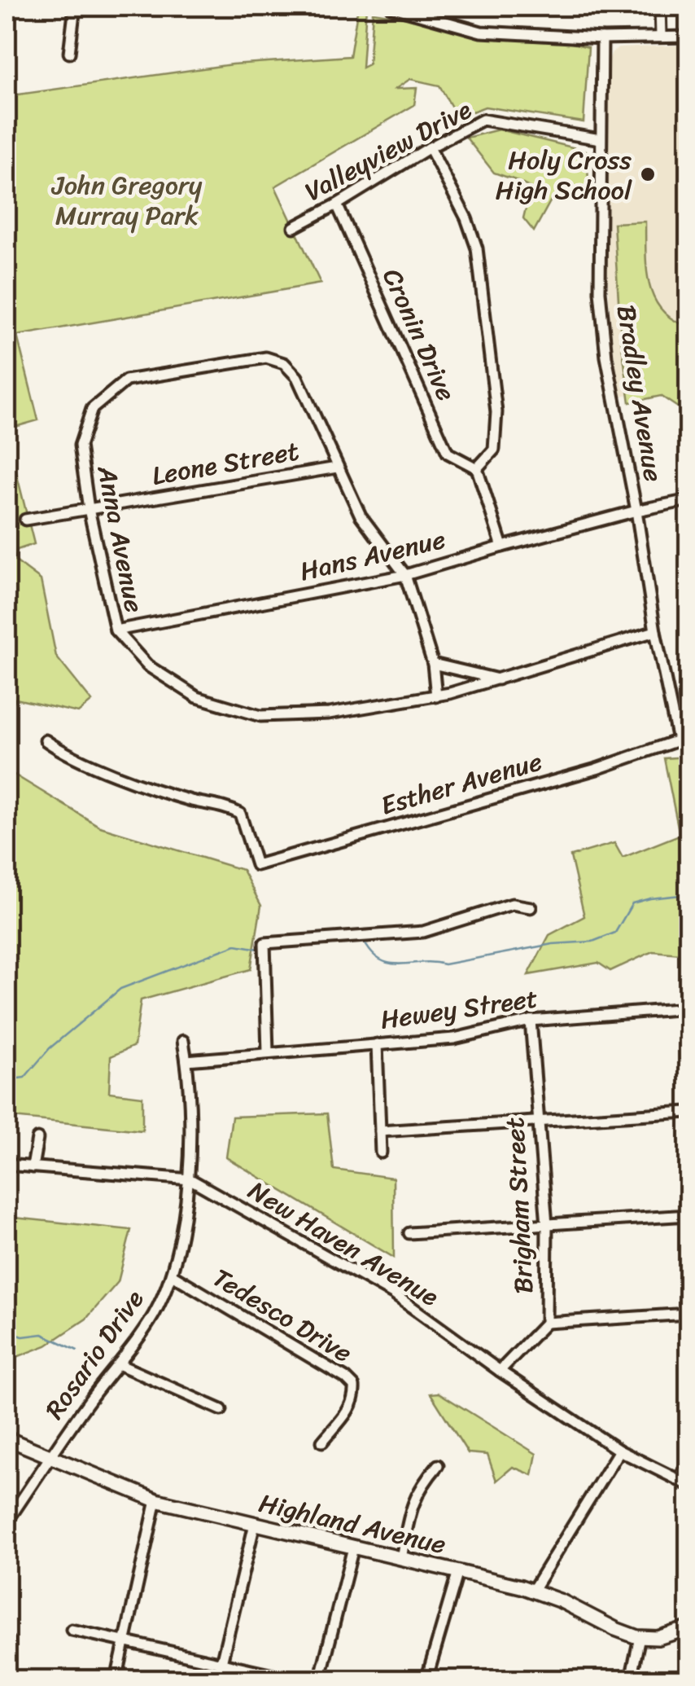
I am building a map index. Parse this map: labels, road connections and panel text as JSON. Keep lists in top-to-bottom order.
{
  "streets": {
    "main road": ["Highland Avenue"],
    "street": [
      "Valleyview Drive",
      "Cronin Drive",
      "Bradley Avenue",
      "Leone Street",
      "Anna Avenue",
      "Hans Avenue",
      "Esther Avenue",
      "Hewey Street",
      "Brigham Street",
      "New Haven Avenue",
      "Tedesco Drive",
      "Rosario Drive"
    ]
  },
  "crossings": [
    ["Valleyview Drive", "Cronin Drive"],
    ["Valleyview Drive", "Bradley Avenue"],
    ["Bradley Avenue", "Anna Avenue"],
    ["Bradley Avenue", "Hans Avenue"],
    ["Bradley Avenue", "Esther Avenue"],
    ["Leone Street", "Anna Avenue"],
    ["Anna Avenue", "Hans Avenue"],
    ["Hewey Street", "Brigham Street"],
    ["Hewey Street", "Rosario Drive"],
    ["Brigham Street", "New Haven Avenue"],
    ["New Haven Avenue", "Rosario Drive"],
    ["Tedesco Drive", "Rosario Drive"],
    ["Rosario Drive", "Highland Avenue"]
  ],
  "parks": ["John Gregory Murray Park"],
  "places": ["Holy Cross High School"]
}
